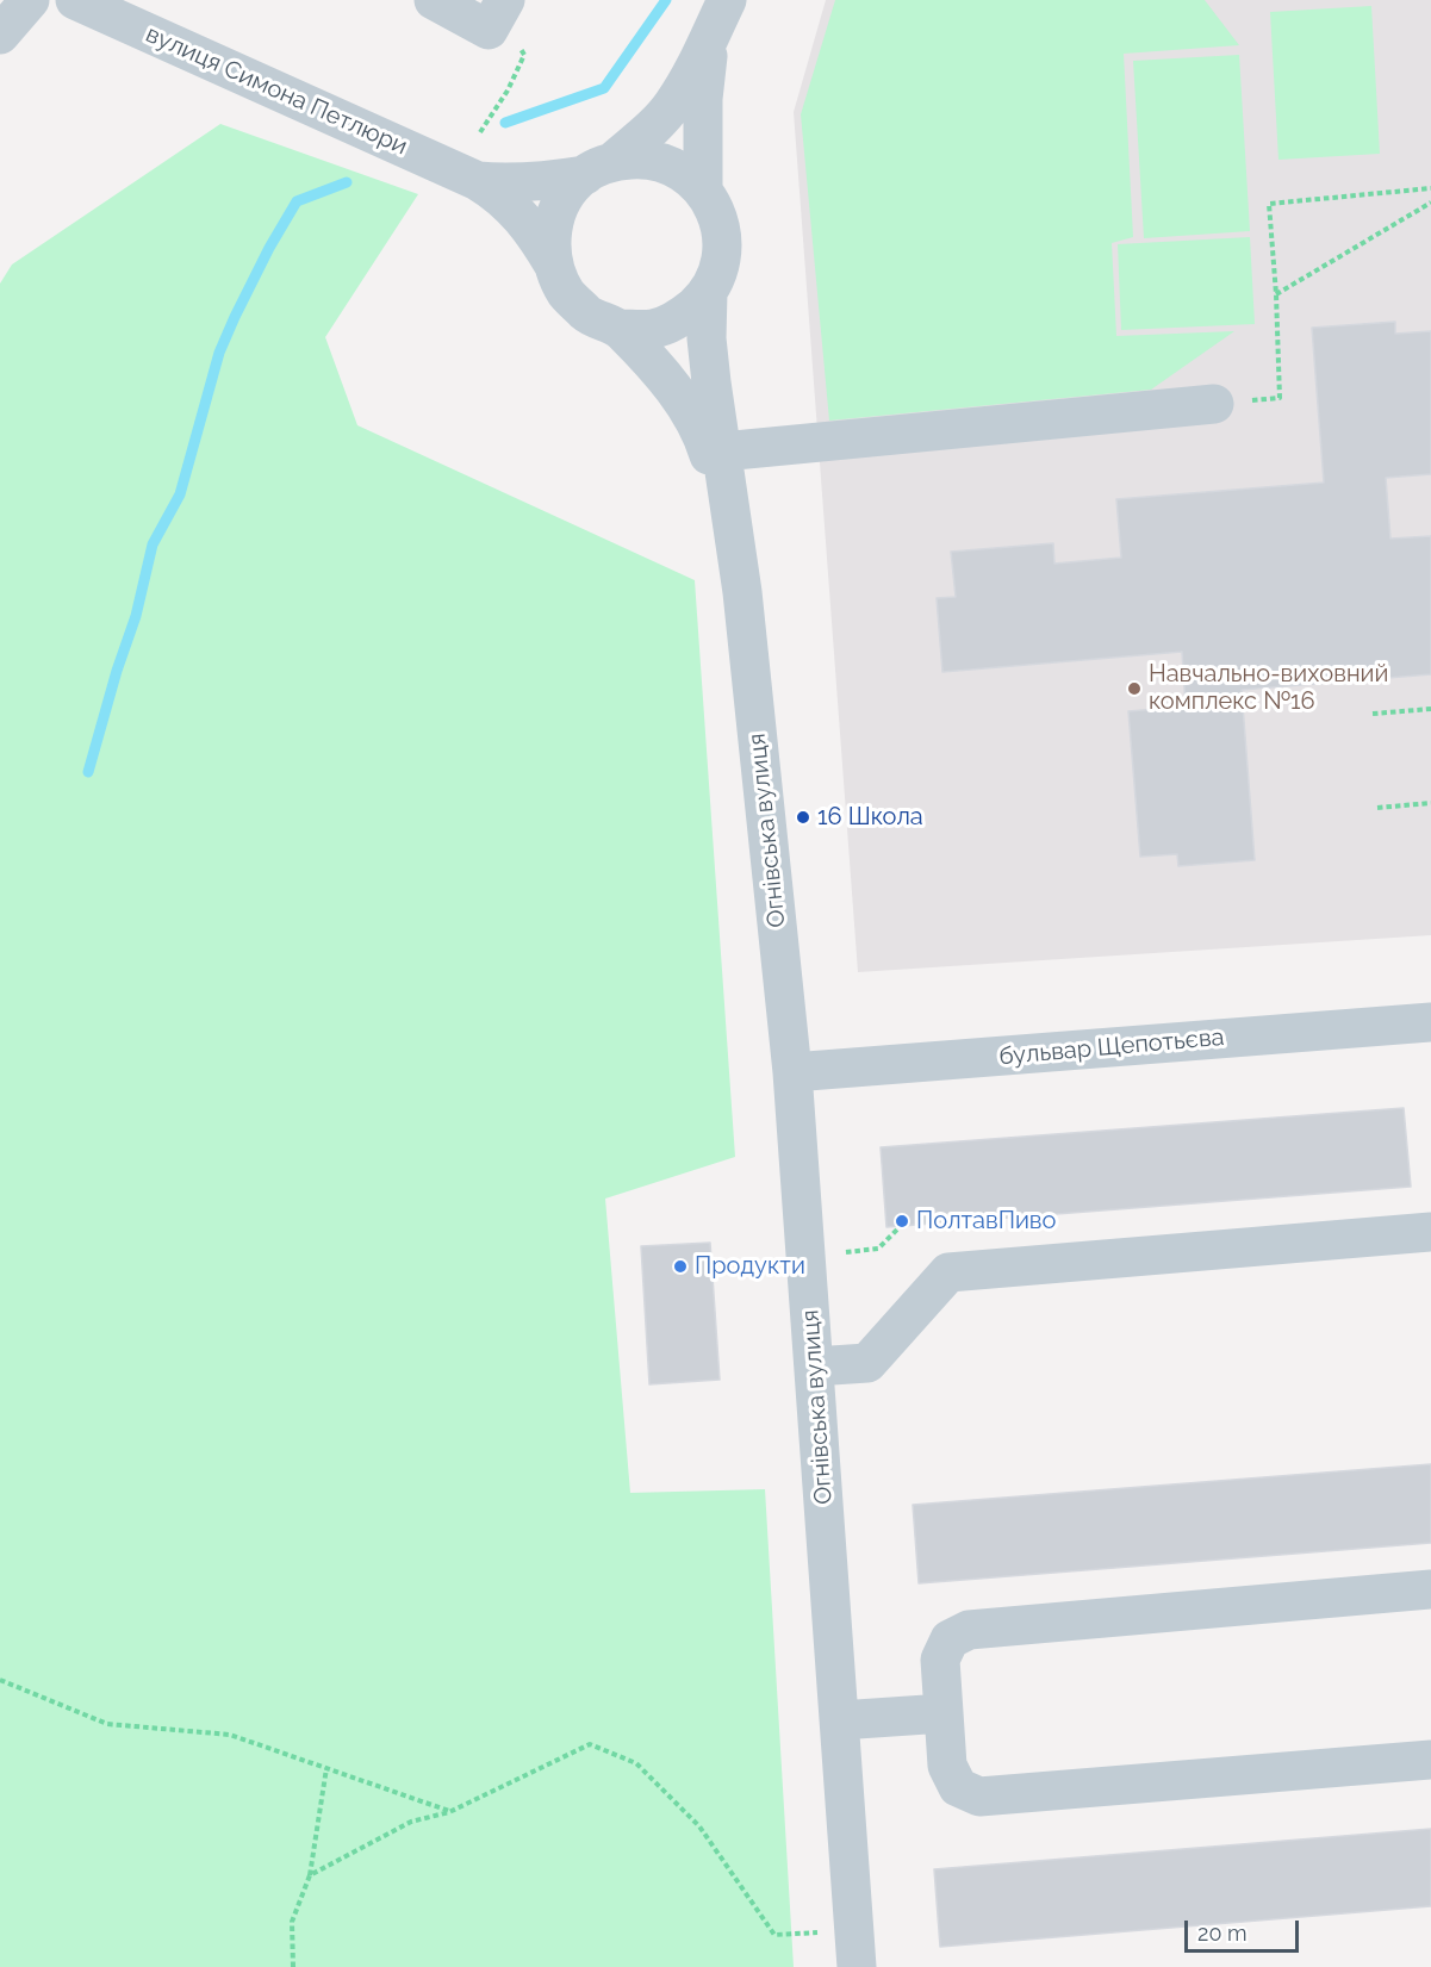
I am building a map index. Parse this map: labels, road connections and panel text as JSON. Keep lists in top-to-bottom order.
{
  "streets": {
    "street": ["вулиця Симона Петлюри", "Огнівська вулиця", "бульвар Щепотьєва"]
  },
  "crossings": [
    ["вулиця Симона Петлюри", "Огнівська вулиця"],
    ["Огнівська вулиця", "бульвар Щепотьєва"]
  ],
  "places": [
    "Навчально-виховний комплекс №16",
    "16 Школа",
    "ПолтавПиво",
    "Продукти"
  ],
  "scale_bar": "20 m"
}
